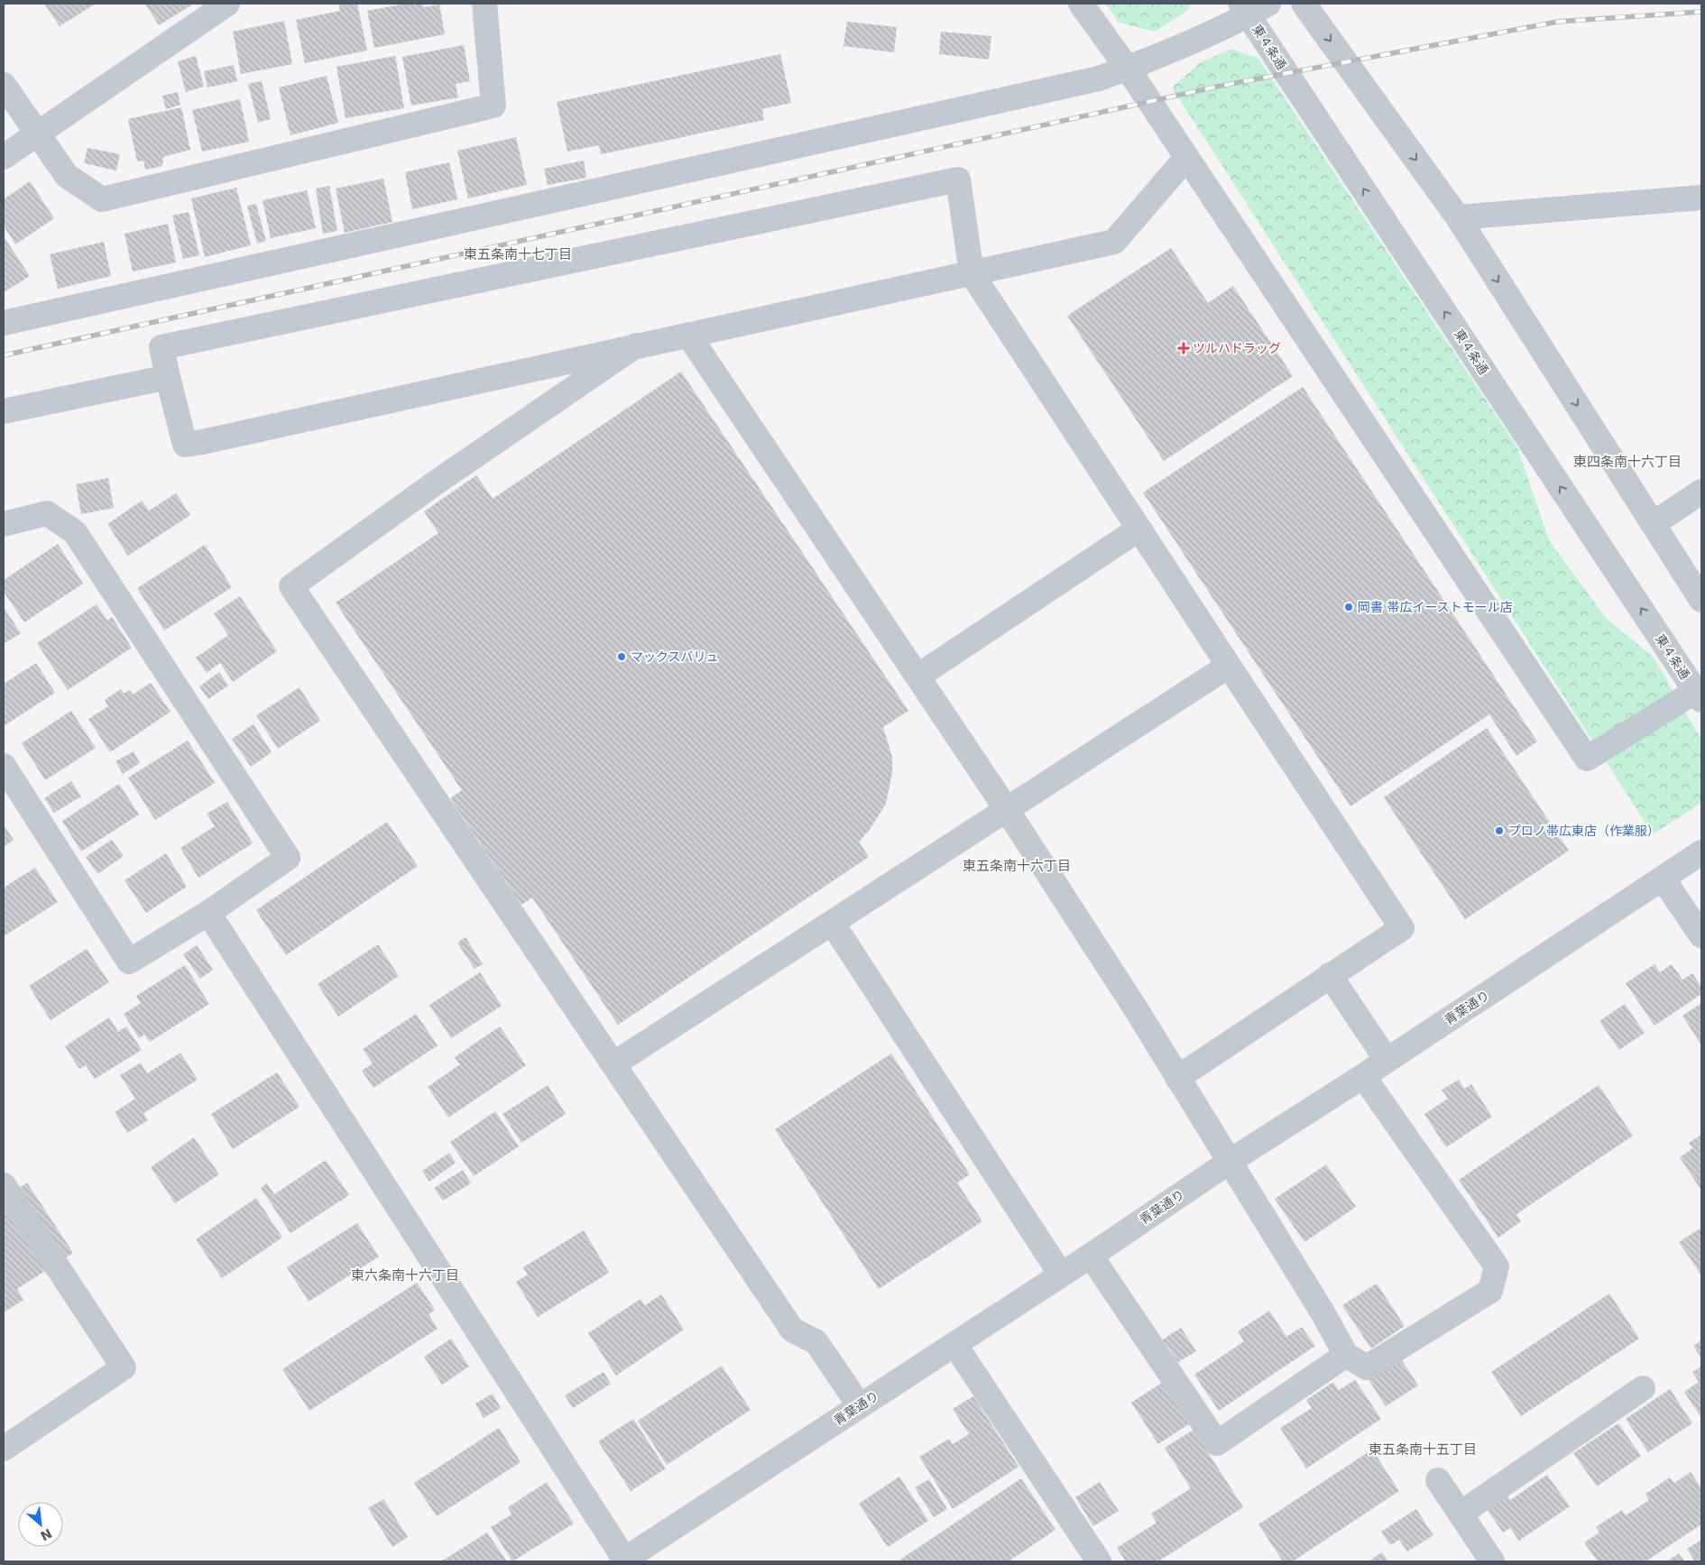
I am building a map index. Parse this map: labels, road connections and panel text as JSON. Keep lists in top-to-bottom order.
{
  "streets": {
    "street": ["東４条通", "青葉通り"]
  },
  "districts": [
    "東五条南十七丁目",
    "東四条南十六丁目",
    "東五条南十六丁目",
    "東六条南十六丁目",
    "東五条南十五丁目"
  ],
  "places": {
    "health": ["ツルハドラッグ"],
    "other": ["岡書 帯広イーストモール店", "マックスバリュ", "プロノ帯広東店（作業服）"]
  },
  "north": "bottom right"
}
